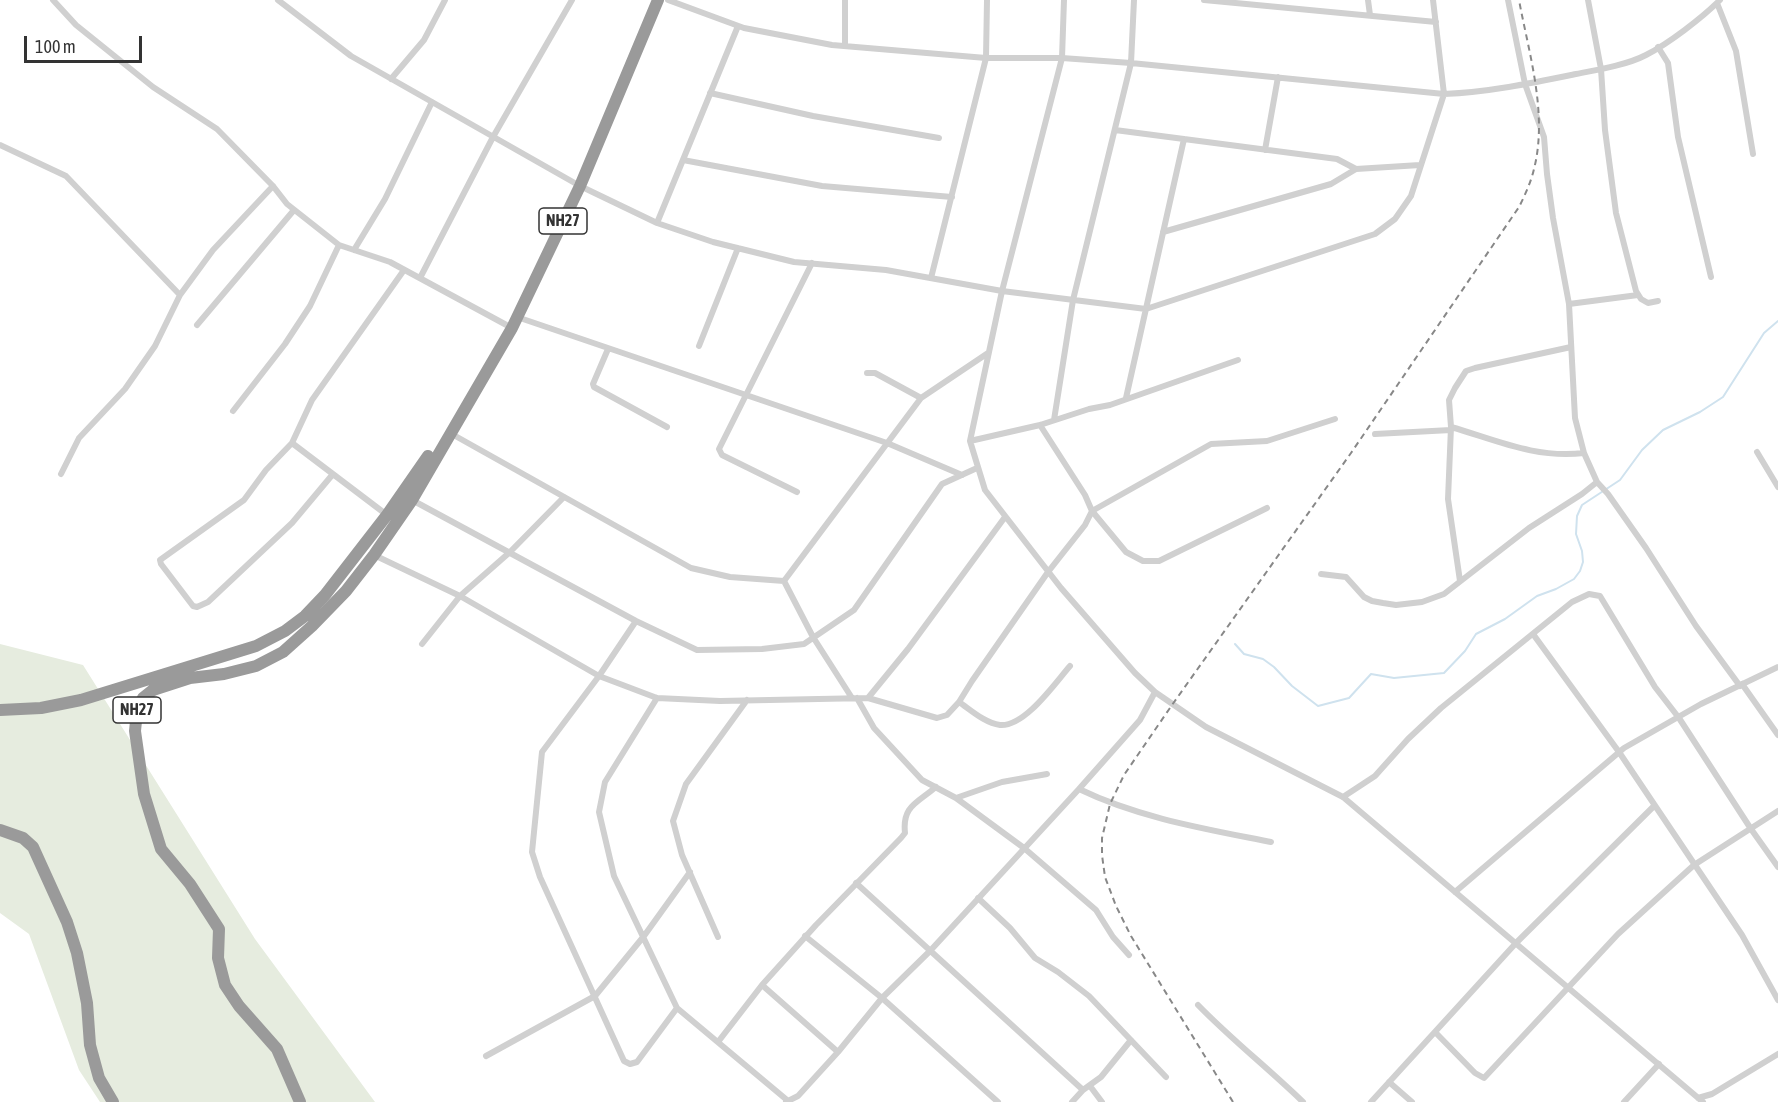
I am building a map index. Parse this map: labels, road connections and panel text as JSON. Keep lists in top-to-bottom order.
{
  "streets": {
    "highway": ["NH27"]
  },
  "scale_bar": "100 m"
}
